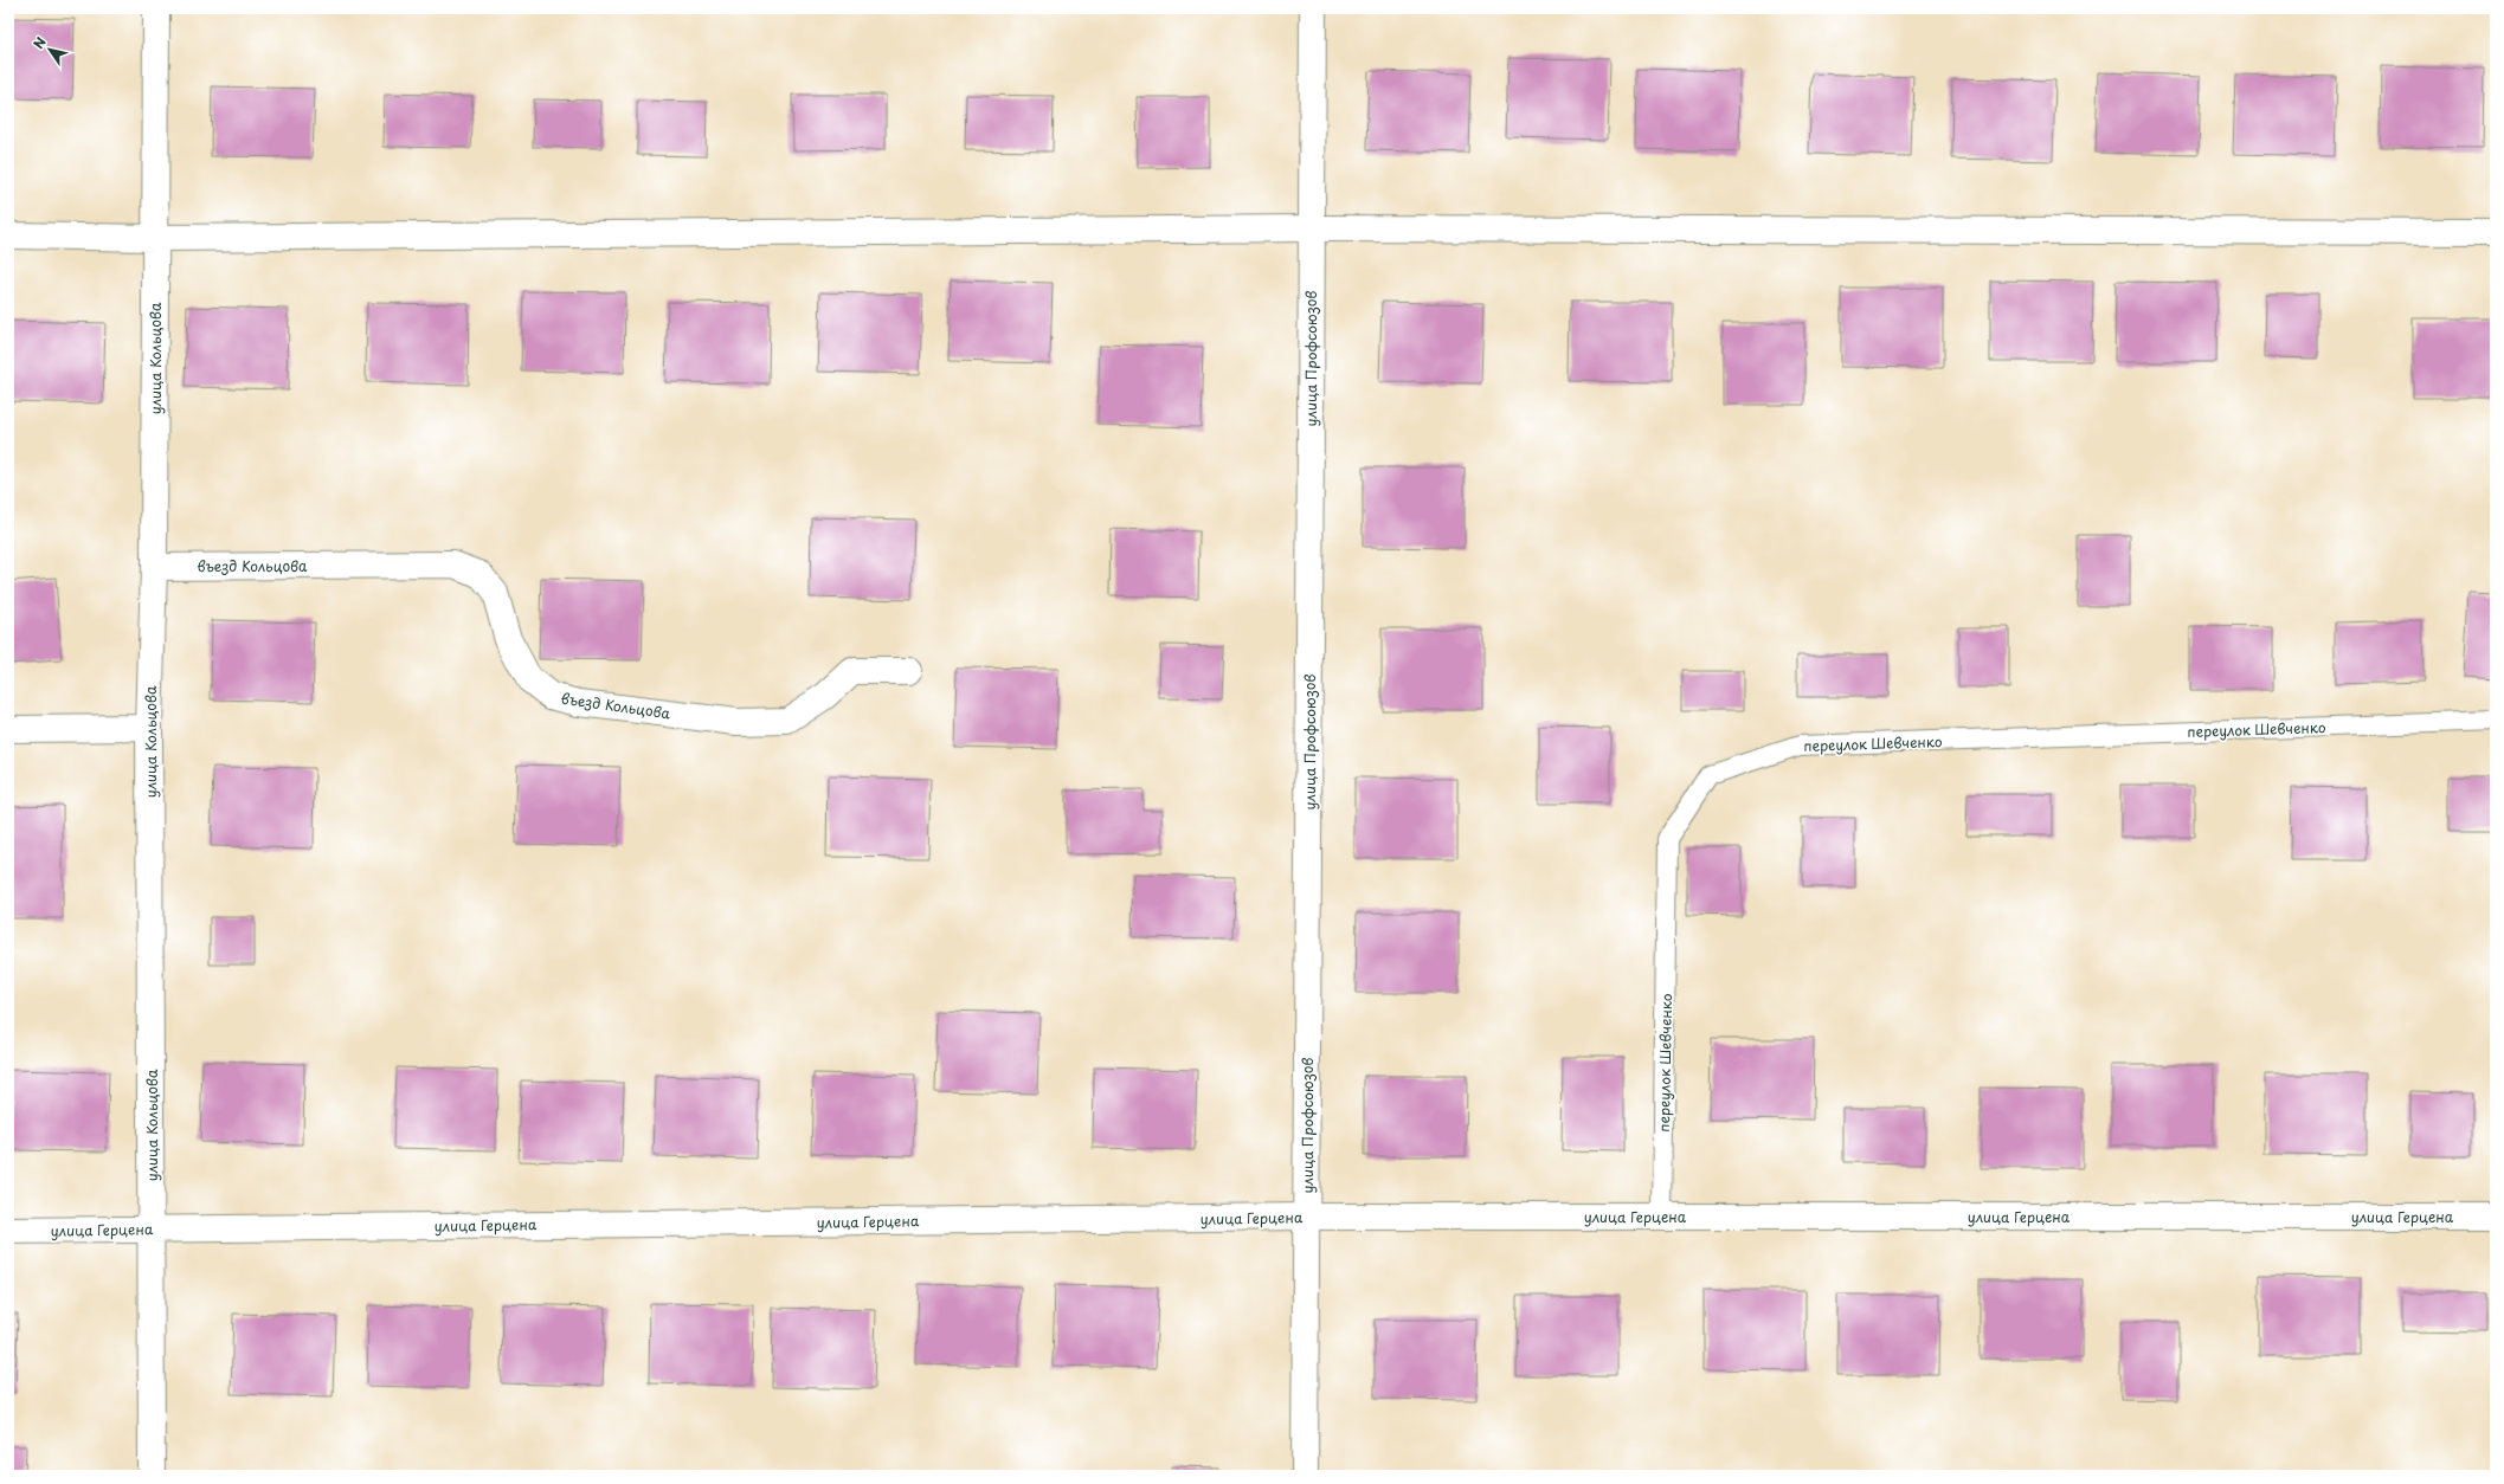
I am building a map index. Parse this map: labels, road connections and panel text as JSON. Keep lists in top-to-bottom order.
{
  "streets": {
    "street": [
      "улица Кольцова",
      "улица Профсоюзов",
      "въезд Кольцова",
      "улица Герцена"
    ],
    "lane": ["переулок Шевченко"]
  },
  "crossings": [
    ["улица Кольцова", "въезд Кольцова"],
    ["улица Кольцова", "улица Герцена"],
    ["улица Профсоюзов", "улица Герцена"],
    ["переулок Шевченко", "улица Герцена"]
  ],
  "north": "top left"
}
